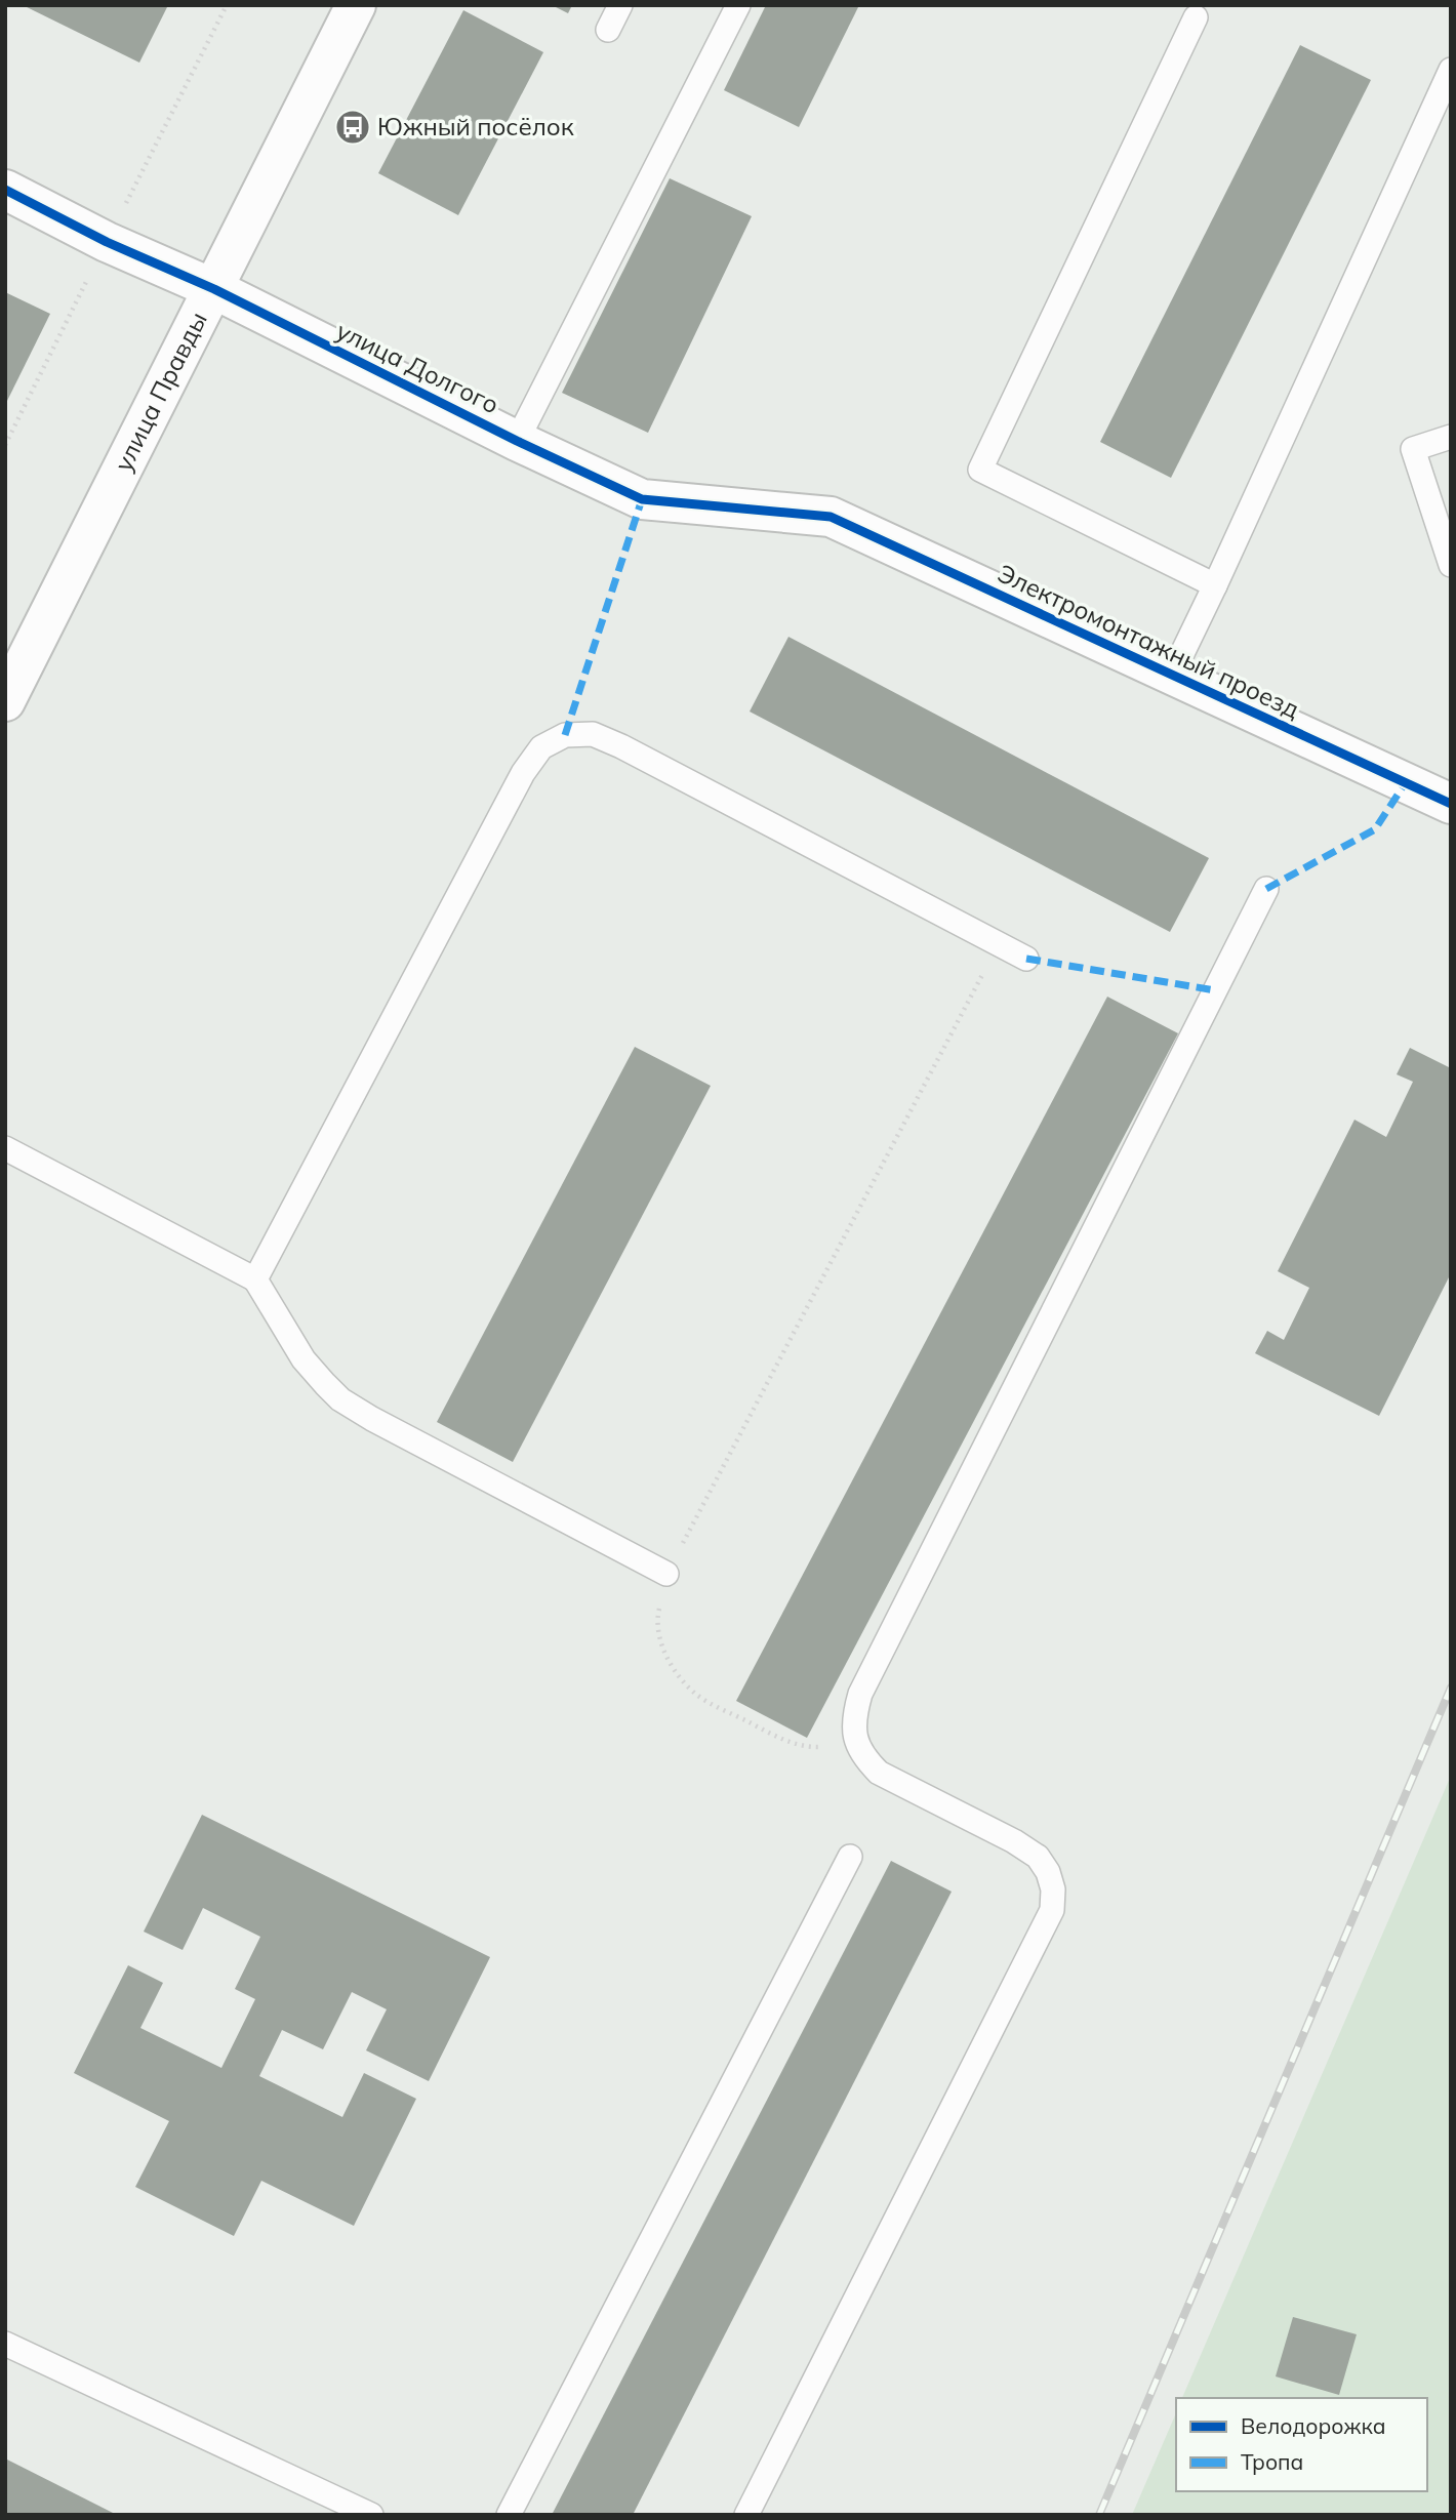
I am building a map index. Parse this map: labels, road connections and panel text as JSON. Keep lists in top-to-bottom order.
{
  "streets": {
    "street": ["улица Долгого", "улица Правды", "Электромонтажный проезд"]
  },
  "crossings": [
    ["улица Долгого", "улица Правды"],
    ["улица Долгого", "Электромонтажный проезд"]
  ],
  "places": {
    "bus stop": ["Южный посёлок"]
  },
  "legend": ["Велодорожка", "Тропа"]
}
